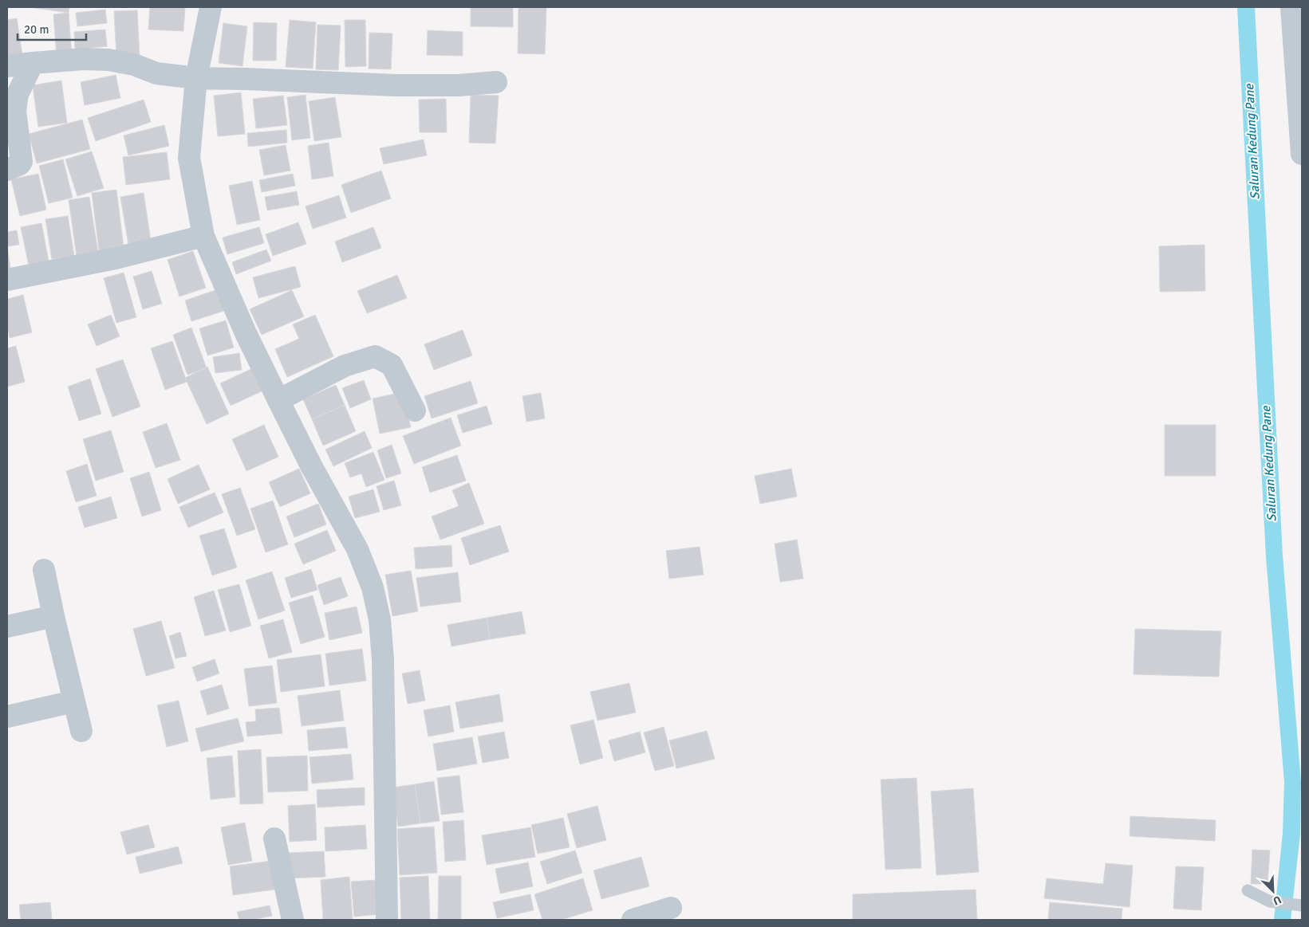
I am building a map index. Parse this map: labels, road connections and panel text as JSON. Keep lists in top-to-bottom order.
{
  "water": ["Saluran Kedung Pane"],
  "scale_bar": "20 m",
  "north": "bottom right"
}
